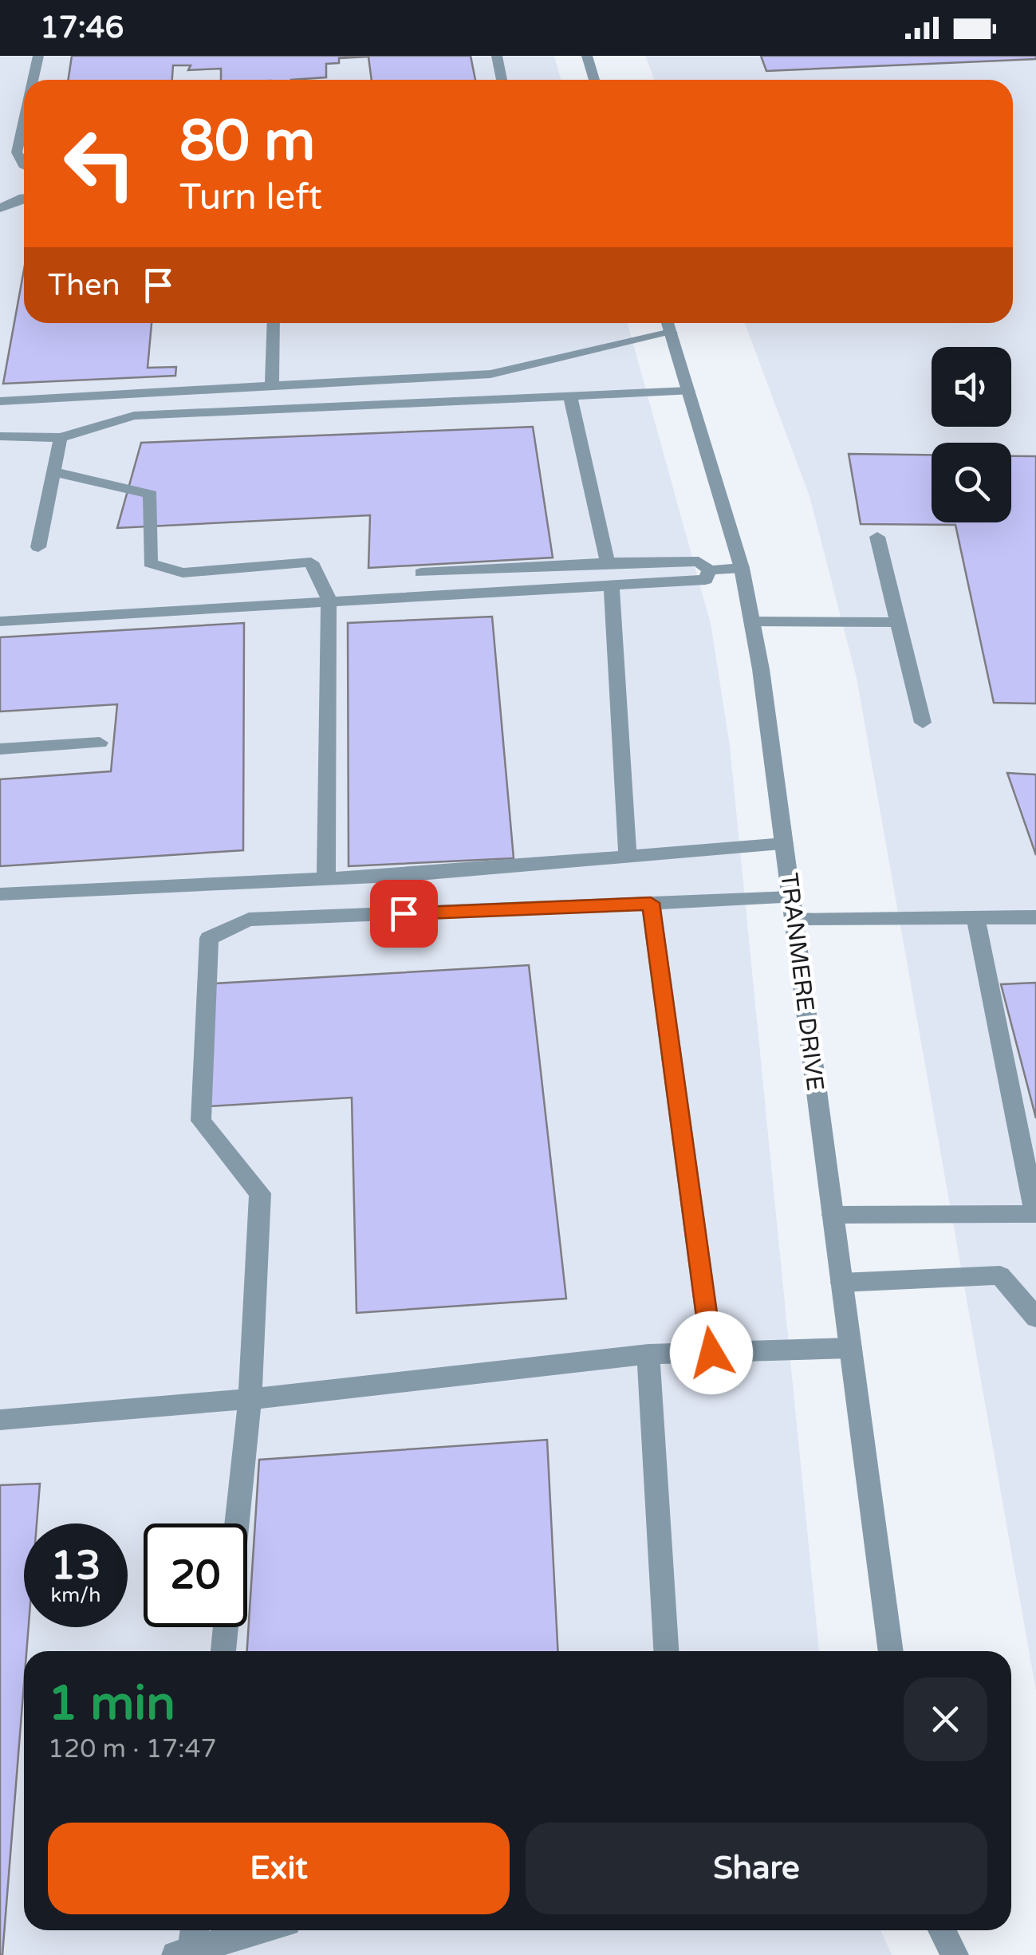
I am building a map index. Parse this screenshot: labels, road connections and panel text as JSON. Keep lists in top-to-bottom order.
{
  "streets": {
    "street": ["TRANMERE DRIVE"]
  },
  "page": {
    "status": "17:46",
    "turn": ["80 m", "Turn left"],
    "then": "Then",
    "speed": "13 km/h",
    "limit": "20",
    "heading": ["1 min", "120 m · 17:47"],
    "buttons": ["Exit", "Share"]
  }
}
